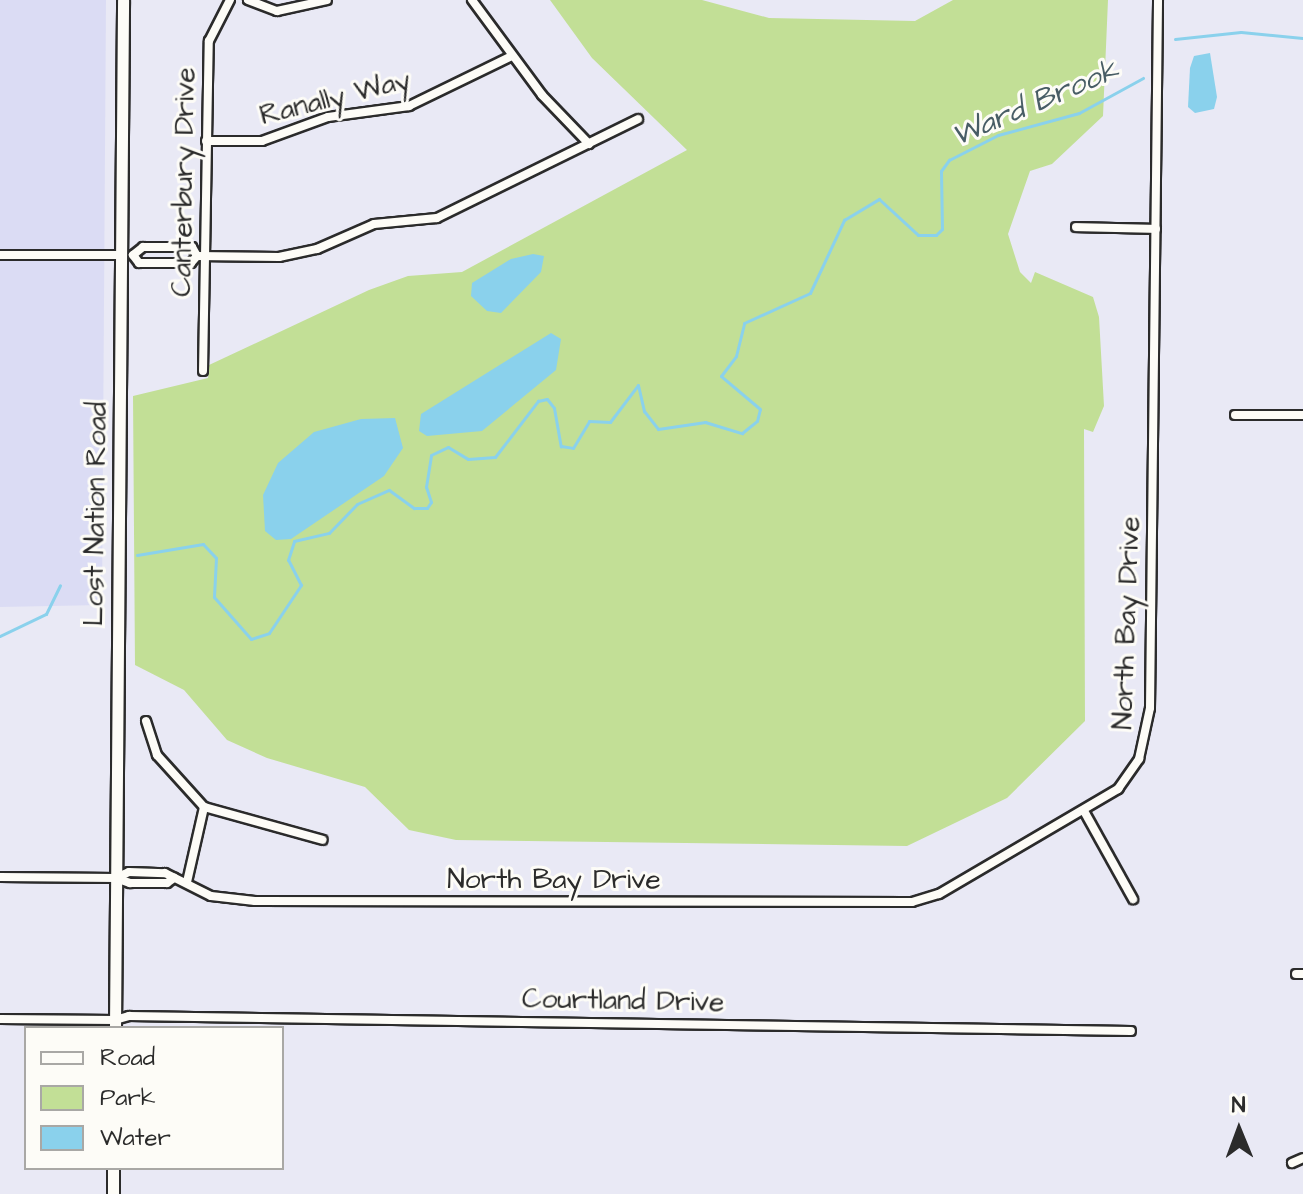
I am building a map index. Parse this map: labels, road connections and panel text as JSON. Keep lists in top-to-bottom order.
{
  "streets": {
    "street": [
      "Ranally Way",
      "Canterbury Drive",
      "Lost Nation Road",
      "North Bay Drive",
      "Courtland Drive"
    ]
  },
  "crossings": [
    ["Ranally Way", "Canterbury Drive"],
    ["Lost Nation Road", "North Bay Drive"],
    ["Lost Nation Road", "Courtland Drive"]
  ],
  "water": ["Ward Brook"],
  "legend": ["Road", "Park", "Water"],
  "north": "top"
}
